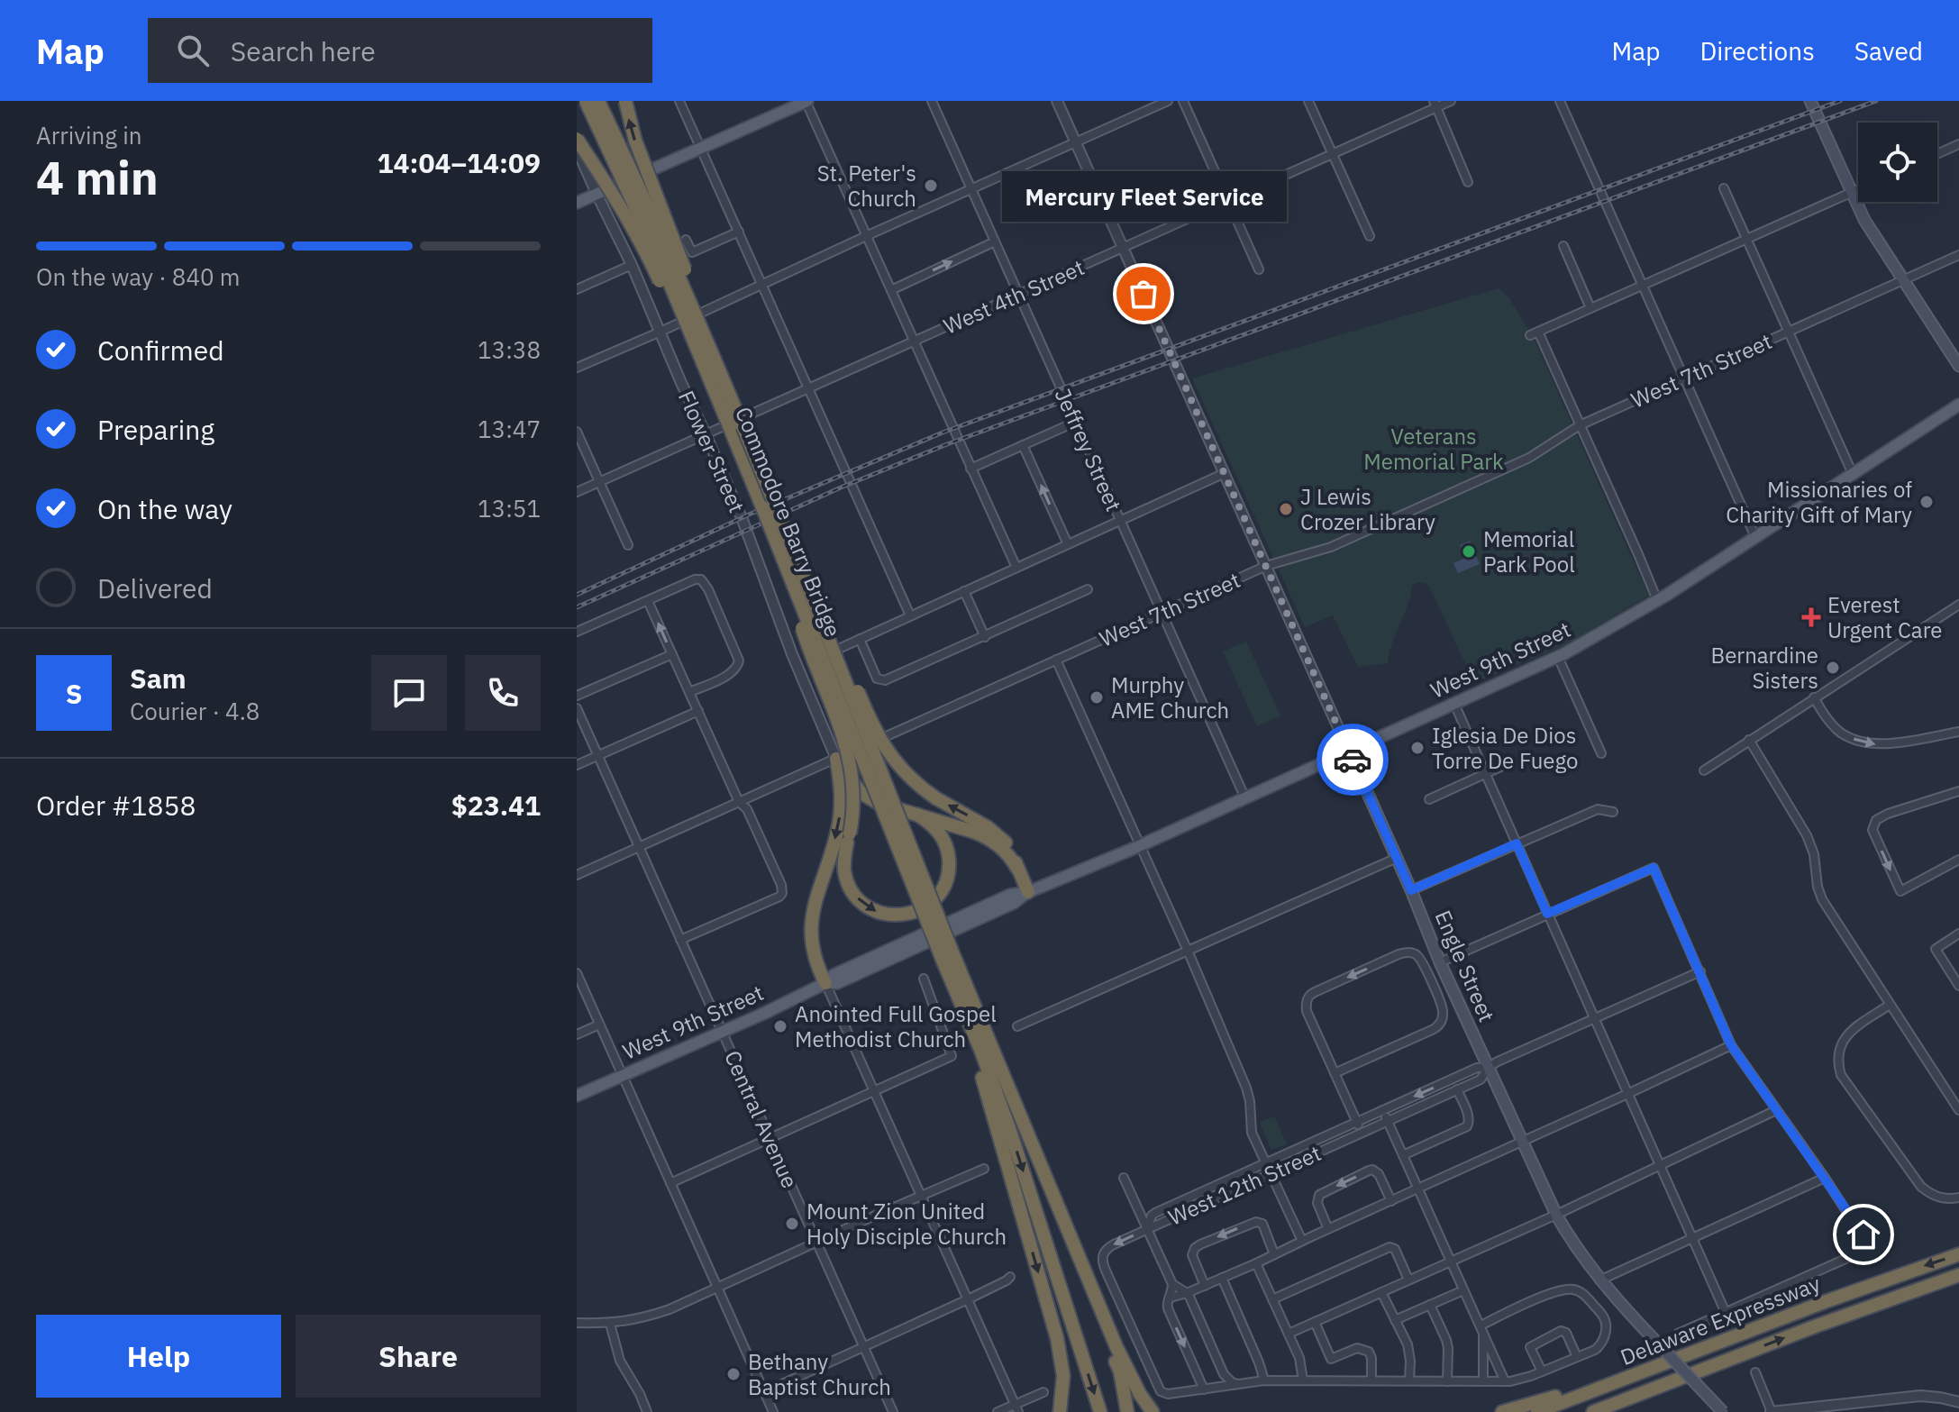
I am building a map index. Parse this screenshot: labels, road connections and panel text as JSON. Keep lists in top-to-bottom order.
{
  "streets": {
    "highway": ["Commodore Barry Bridge", "Delaware Expressway"],
    "main road": ["West 9th Street", "Engle Street"],
    "street": [
      "West 4th Street",
      "West 7th Street",
      "Jeffrey Street",
      "Flower Street",
      "Central Avenue",
      "West 12th Street"
    ]
  },
  "crossings": [
    ["West 4th Street", "Jeffrey Street"],
    ["West 4th Street", "Flower Street"],
    ["West 4th Street", "Engle Street"],
    ["West 7th Street", "Jeffrey Street"],
    ["West 7th Street", "Flower Street"],
    ["West 7th Street", "Engle Street"],
    ["West 7th Street", "Central Avenue"],
    ["Jeffrey Street", "West 9th Street"],
    ["West 9th Street", "Engle Street"],
    ["West 9th Street", "Central Avenue"],
    ["Engle Street", "West 12th Street"]
  ],
  "parks": ["Veterans Memorial Park"],
  "places": {
    "other": [
      "St. Peter's Church",
      "Mercury Fleet Service",
      "Missionaries of Charity Gift of Mary",
      "J Lewis Crozer Library",
      "Memorial Park Pool",
      "Bernardine Sisters",
      "Murphy AME Church",
      "Iglesia De Dios Torre De Fuego",
      "Anointed Full Gospel Methodist Church",
      "Mount Zion United Holy Disciple Church",
      "Bethany Baptist Church"
    ],
    "health": ["Everest Urgent Care"]
  },
  "page": {
    "header": "Map",
    "search": "Search here",
    "nav": ["Map", "Directions", "Saved"],
    "heading": ["4 min", "Arriving in", "14:04–14:09"],
    "panel": [
      "Sam",
      "Courier · 4.8",
      "Order #1858",
      "$23.41"
    ],
    "bubble": "Mercury Fleet Service",
    "bar": "On the way · 840 m",
    "list": [
      ["Confirmed", "13:38"],
      ["Preparing", "13:47"],
      ["On the way", "13:51"],
      "Delivered"
    ],
    "round": "S",
    "buttons": ["Help", "Share"]
  }
}
